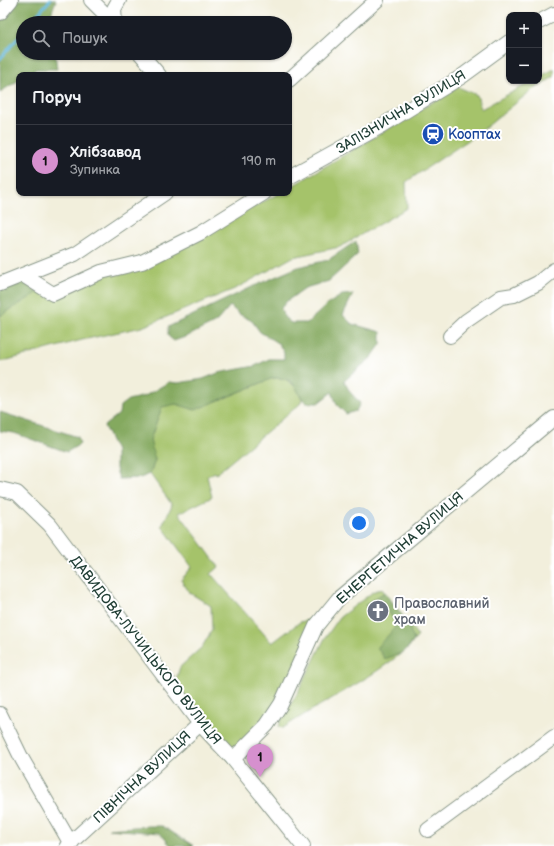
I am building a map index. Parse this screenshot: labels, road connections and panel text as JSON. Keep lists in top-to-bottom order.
{
  "streets": {
    "street": [
      "ЗАЛІЗНИЧНА ВУЛИЦЯ",
      "ЕНЕРГЕТИЧНА ВУЛИЦЯ",
      "ДАВИДОВА-ЛУЧИЦЬКОГО ВУЛИЦЯ",
      "ПІВНІЧНА ВУЛИЦЯ"
    ]
  },
  "crossings": [
    ["ЕНЕРГЕТИЧНА ВУЛИЦЯ", "ДАВИДОВА-ЛУЧИЦЬКОГО ВУЛИЦЯ"],
    ["ДАВИДОВА-ЛУЧИЦЬКОГО ВУЛИЦЯ", "ПІВНІЧНА ВУЛИЦЯ"]
  ],
  "places": {
    "station": ["Кооптах"],
    "church": ["Православний храм"]
  },
  "page": {
    "map_buttons": ["+", "−"],
    "search": "Пошук",
    "heading": "Поруч",
    "list": [
      {
        "mark": "1",
        "name": "Хлібзавод",
        "note": "Зупинка",
        "value": "190 m"
      }
    ],
    "pins": "1"
  }
}
